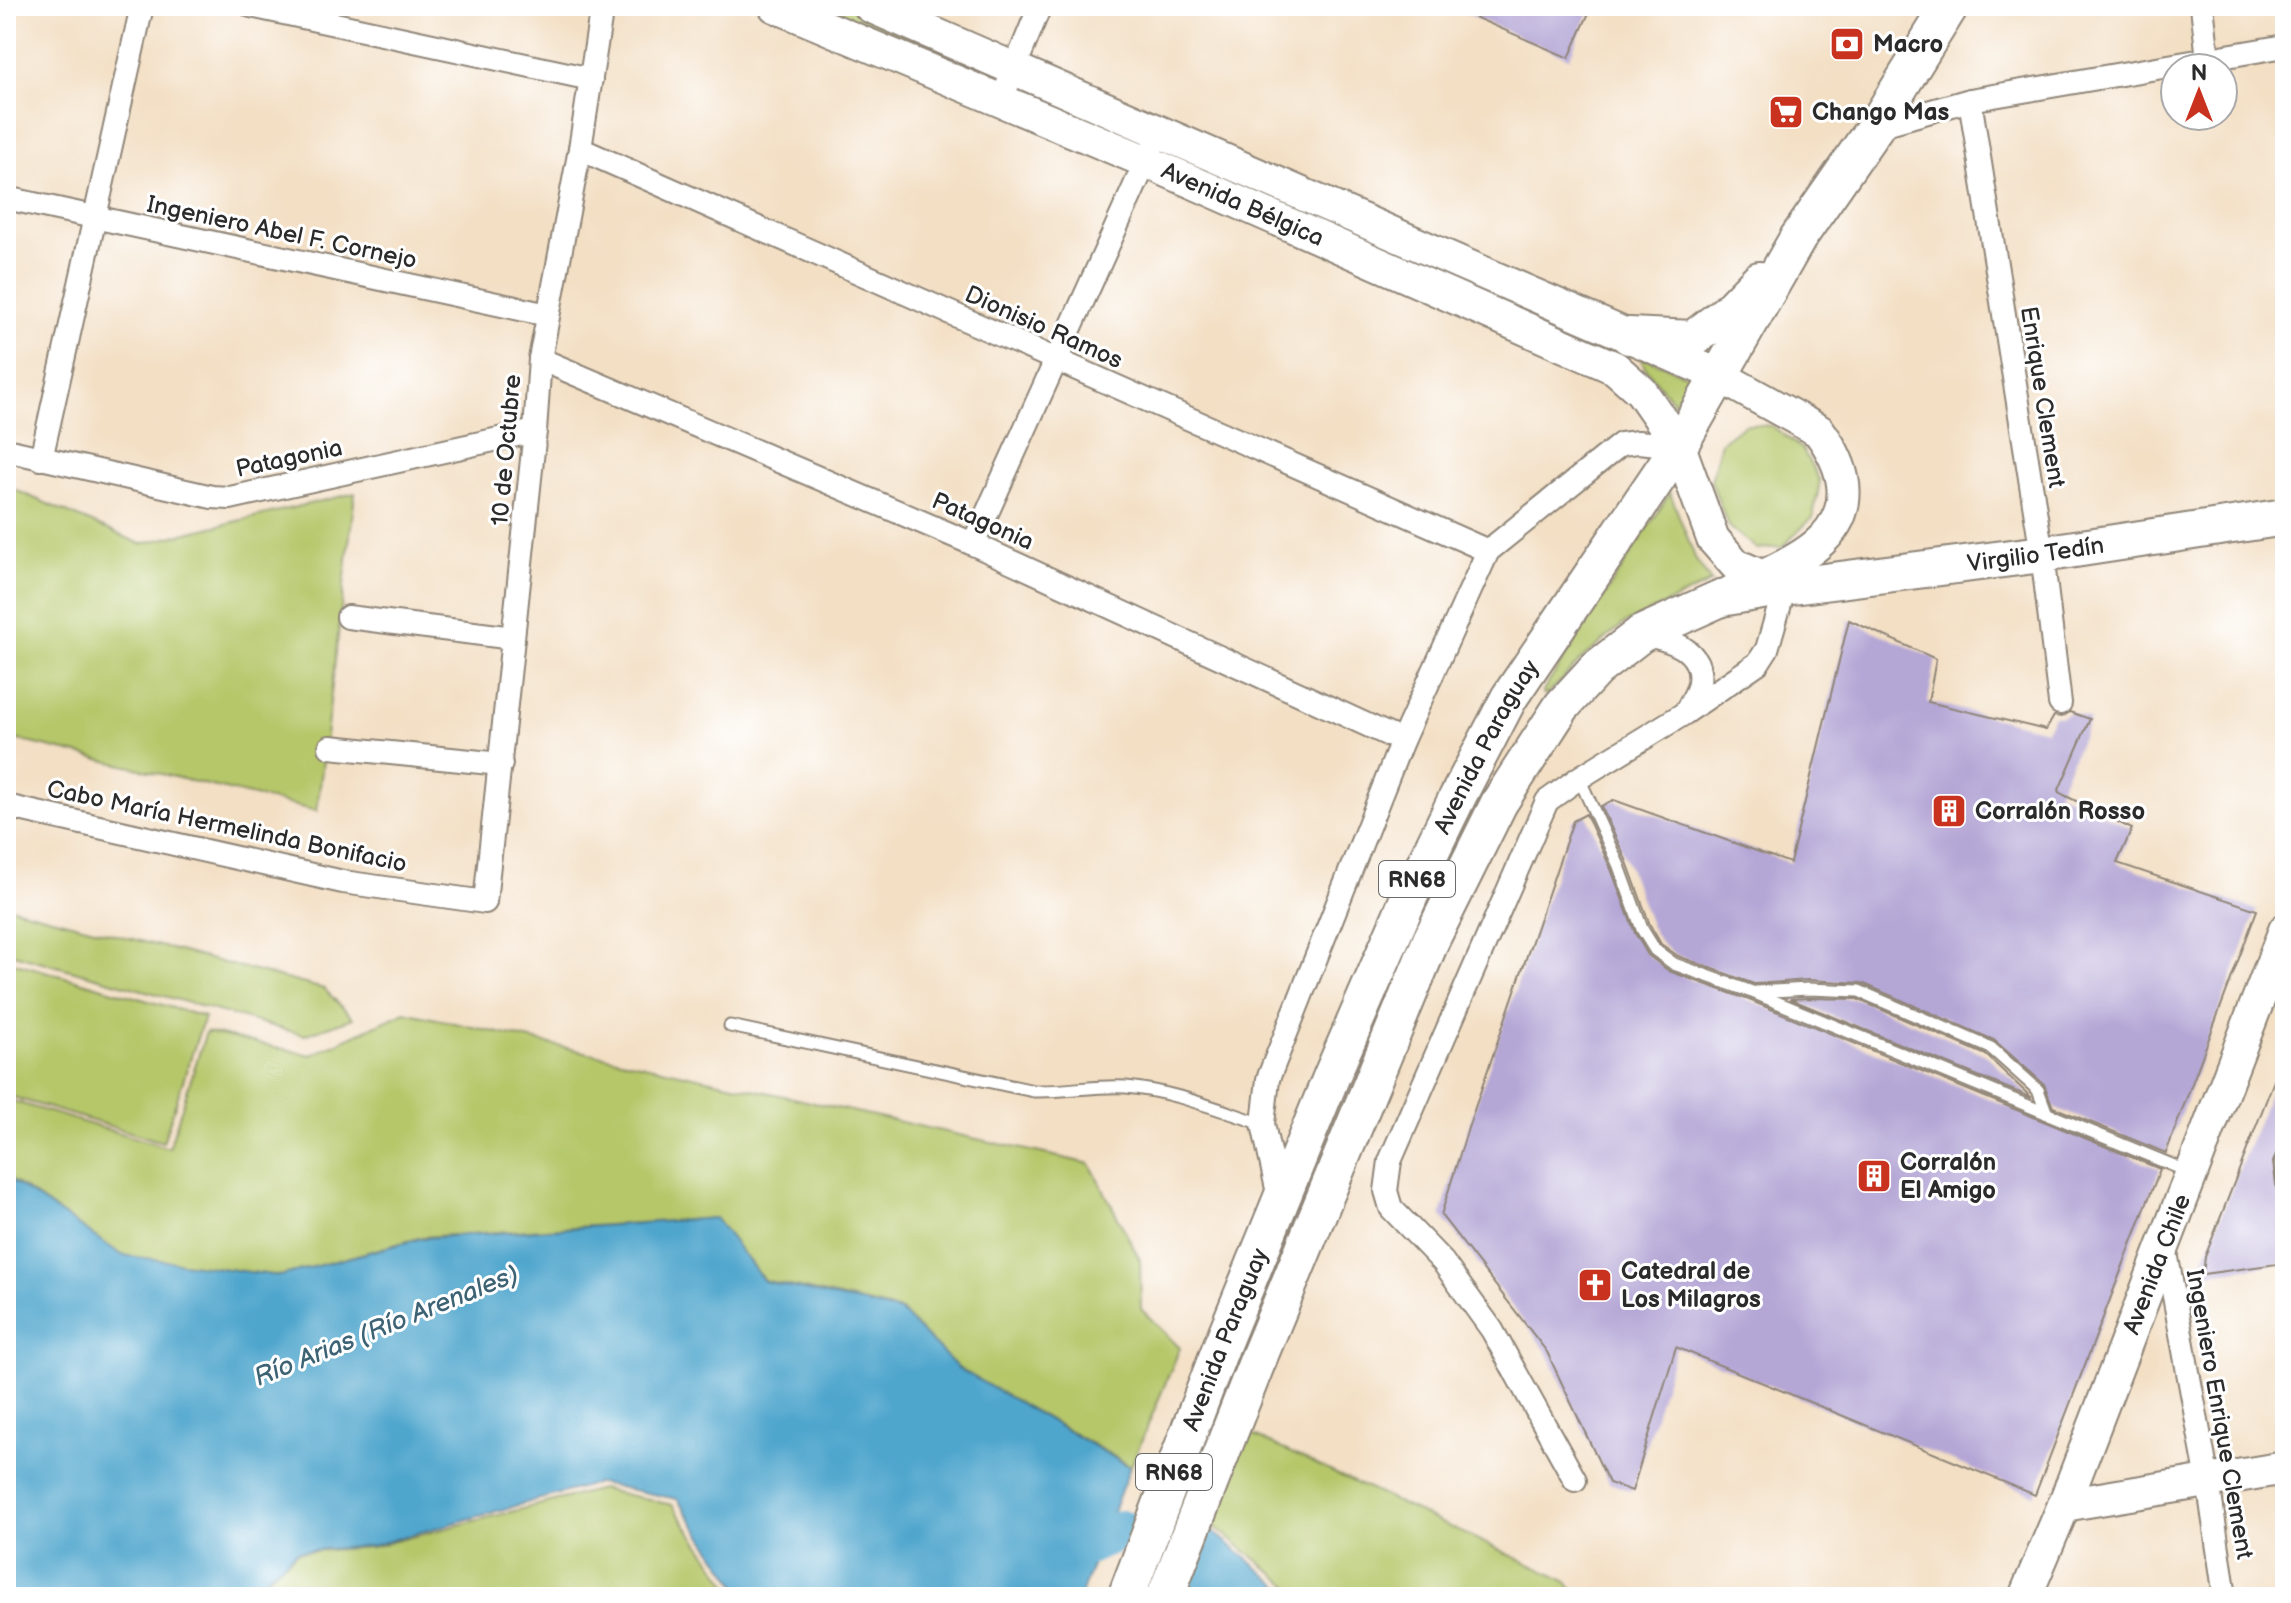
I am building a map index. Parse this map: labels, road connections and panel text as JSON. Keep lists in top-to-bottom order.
{
  "streets": {
    "main road": [
      "Avenida Bélgica",
      "Virgilio Tedín",
      "Avenida Paraguay",
      "RN68",
      "Avenida Chile"
    ],
    "street": [
      "Ingeniero Abel F. Cornejo",
      "Dionisio Ramos",
      "Enrique Clement",
      "10 de Octubre",
      "Patagonia",
      "Cabo María Hermelinda Bonifacio",
      "Ingeniero Enrique Clement"
    ]
  },
  "crossings": [
    ["Avenida Bélgica", "Virgilio Tedín"],
    ["Avenida Bélgica", "Avenida Paraguay"],
    ["Ingeniero Abel F. Cornejo", "10 de Octubre"],
    ["Dionisio Ramos", "10 de Octubre"],
    ["Enrique Clement", "Virgilio Tedín"],
    ["10 de Octubre", "Patagonia"],
    ["10 de Octubre", "Cabo María Hermelinda Bonifacio"],
    ["Virgilio Tedín", "Avenida Paraguay"],
    ["Avenida Chile", "Ingeniero Enrique Clement"]
  ],
  "water": ["Río Arias (Río Arenales)"],
  "places": {
    "bank": ["Macro"],
    "supermarket": ["Chango Mas"],
    "building": ["Corralón Rosso", "Corralón El Amigo"],
    "church": ["Catedral de Los Milagros"]
  },
  "north": "top"
}
